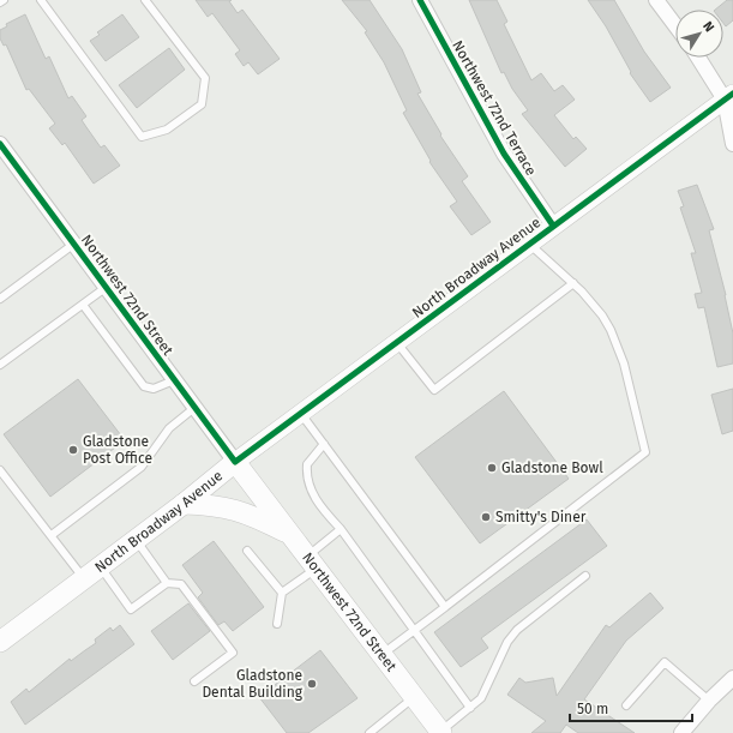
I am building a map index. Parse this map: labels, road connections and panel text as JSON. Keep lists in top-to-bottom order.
{
  "streets": {
    "main road": ["North Broadway Avenue", "Northwest 72nd Street"],
    "street": ["Northwest 72nd Terrace"]
  },
  "crossings": [
    ["Northwest 72nd Terrace", "North Broadway Avenue"],
    ["North Broadway Avenue", "Northwest 72nd Street"]
  ],
  "places": [
    "Gladstone Post Office",
    "Gladstone Bowl",
    "Smitty's Diner",
    "Gladstone Dental Building"
  ],
  "scale_bar": "50 m",
  "north": "top right"
}
